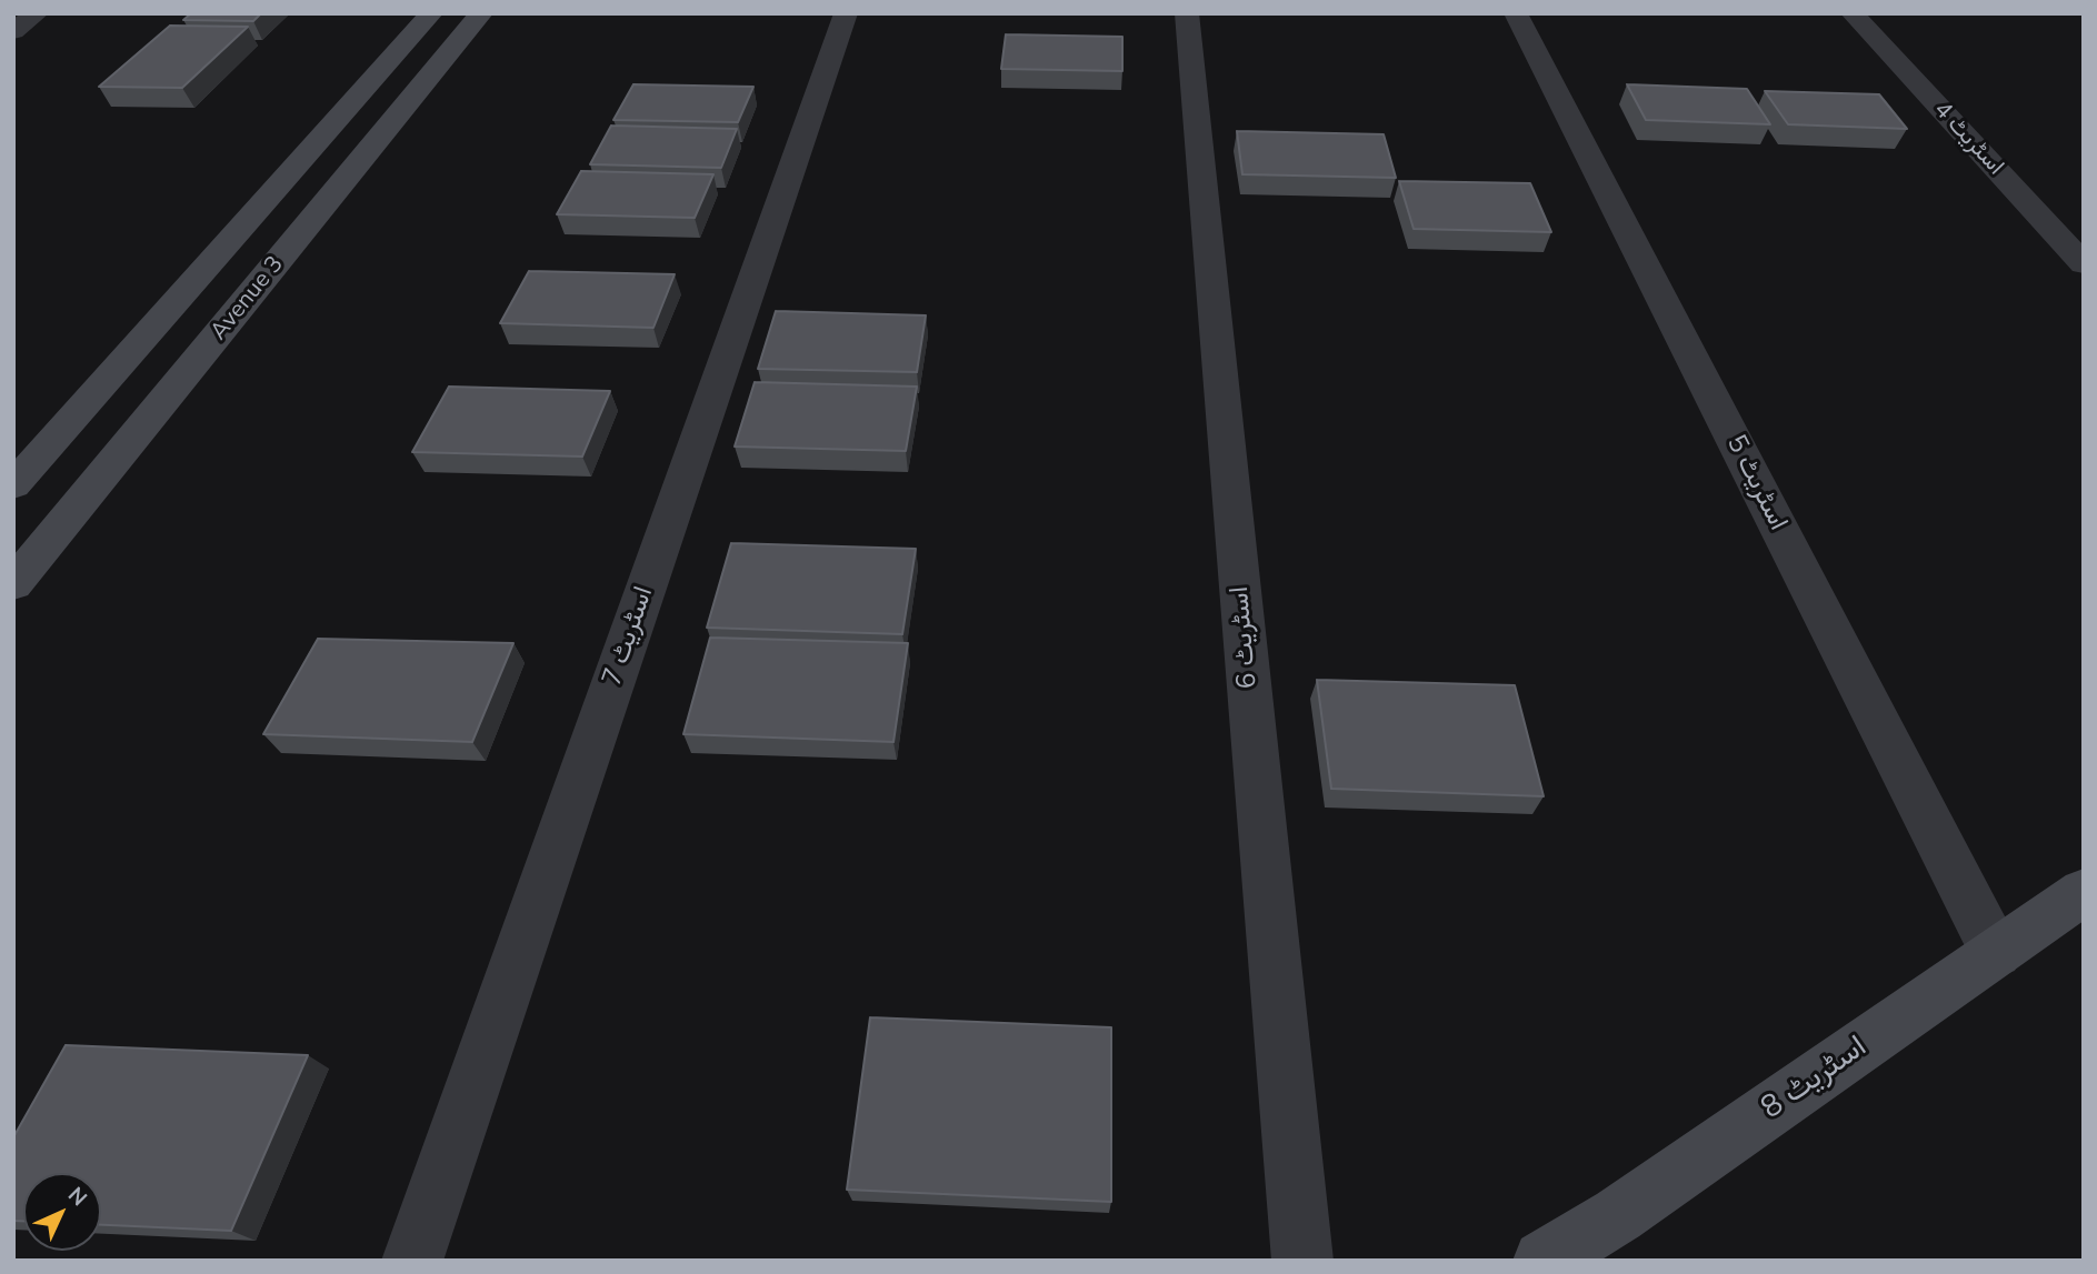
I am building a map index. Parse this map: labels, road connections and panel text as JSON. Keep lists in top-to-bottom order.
{
  "streets": {
    "main road": ["Avenue 3", "اسٹریٹ 8"],
    "street": [
      "اسٹریٹ 4",
      "اسٹریٹ 5",
      "اسٹریٹ 7",
      "اسٹریٹ 6"
    ]
  },
  "crossings": [
    ["اسٹریٹ 5", "اسٹریٹ 8"]
  ],
  "north": "top right"
}
